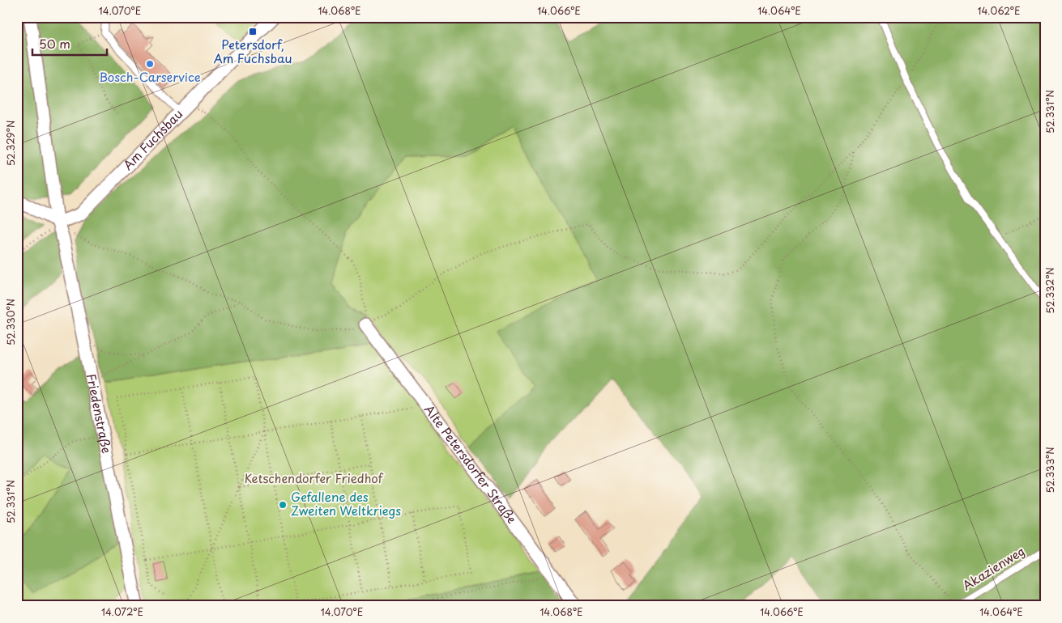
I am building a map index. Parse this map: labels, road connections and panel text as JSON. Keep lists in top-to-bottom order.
{
  "streets": {
    "street": ["Am Fuchsbau", "Friedenstraße", "Alte Petersdorfer Straße"],
    "lane": ["Akazienweg"]
  },
  "crossings": [
    ["Am Fuchsbau", "Friedenstraße"]
  ],
  "parks": ["Ketschendorfer Friedhof"],
  "places": {
    "transit": ["Petersdorf, Am Fuchsbau"],
    "other": ["Bosch-Carservice", "Gefallene des Zweiten Weltkriegs"]
  },
  "scale_bar": "50 m",
  "coordinates": [
    "14.070°E",
    "14.068°E",
    "14.066°E",
    "14.064°E",
    "14.062°E",
    "52.331°N",
    "52.329°N",
    "52.332°N",
    "52.330°N",
    "52.333°N",
    "14.072°E"
  ]
}
